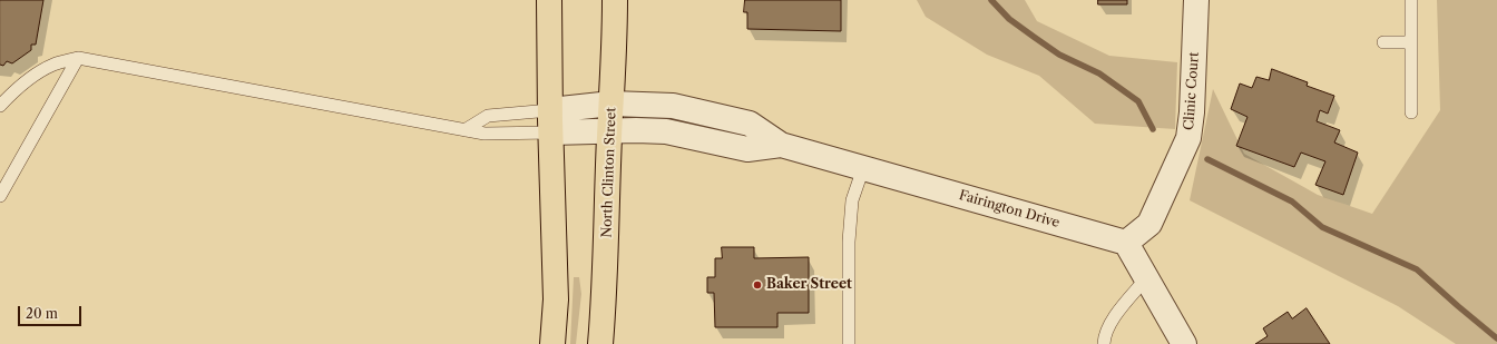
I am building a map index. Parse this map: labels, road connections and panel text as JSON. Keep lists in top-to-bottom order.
{
  "streets": {
    "main road": ["North Clinton Street"],
    "street": ["Clinic Court", "Fairington Drive"]
  },
  "crossings": [
    ["Clinic Court", "Fairington Drive"],
    ["North Clinton Street", "Fairington Drive"]
  ],
  "places": ["Baker Street"],
  "scale_bar": "20 m"
}
